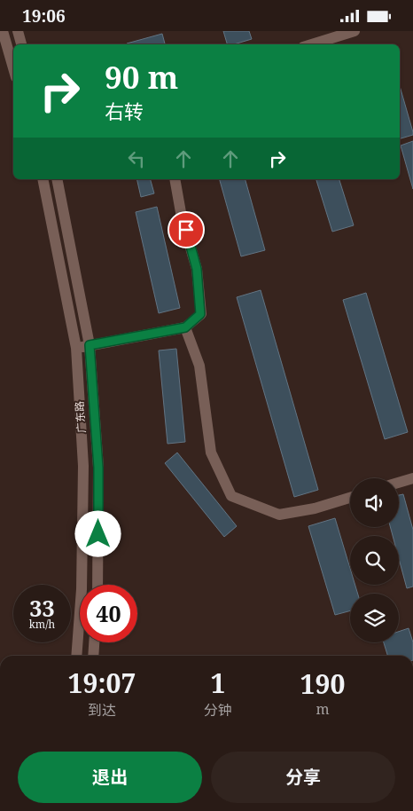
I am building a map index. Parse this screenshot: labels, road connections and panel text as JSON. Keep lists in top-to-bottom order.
{
  "streets": {
    "street": ["广东路"]
  },
  "page": {
    "status": "19:06",
    "turn": ["90 m", "右转"],
    "speed": "33 km/h",
    "limit": "40",
    "eta": [
      "19:07",
      "到达",
      "1",
      "分钟",
      "190",
      "m"
    ],
    "buttons": ["退出", "分享"]
  }
}
